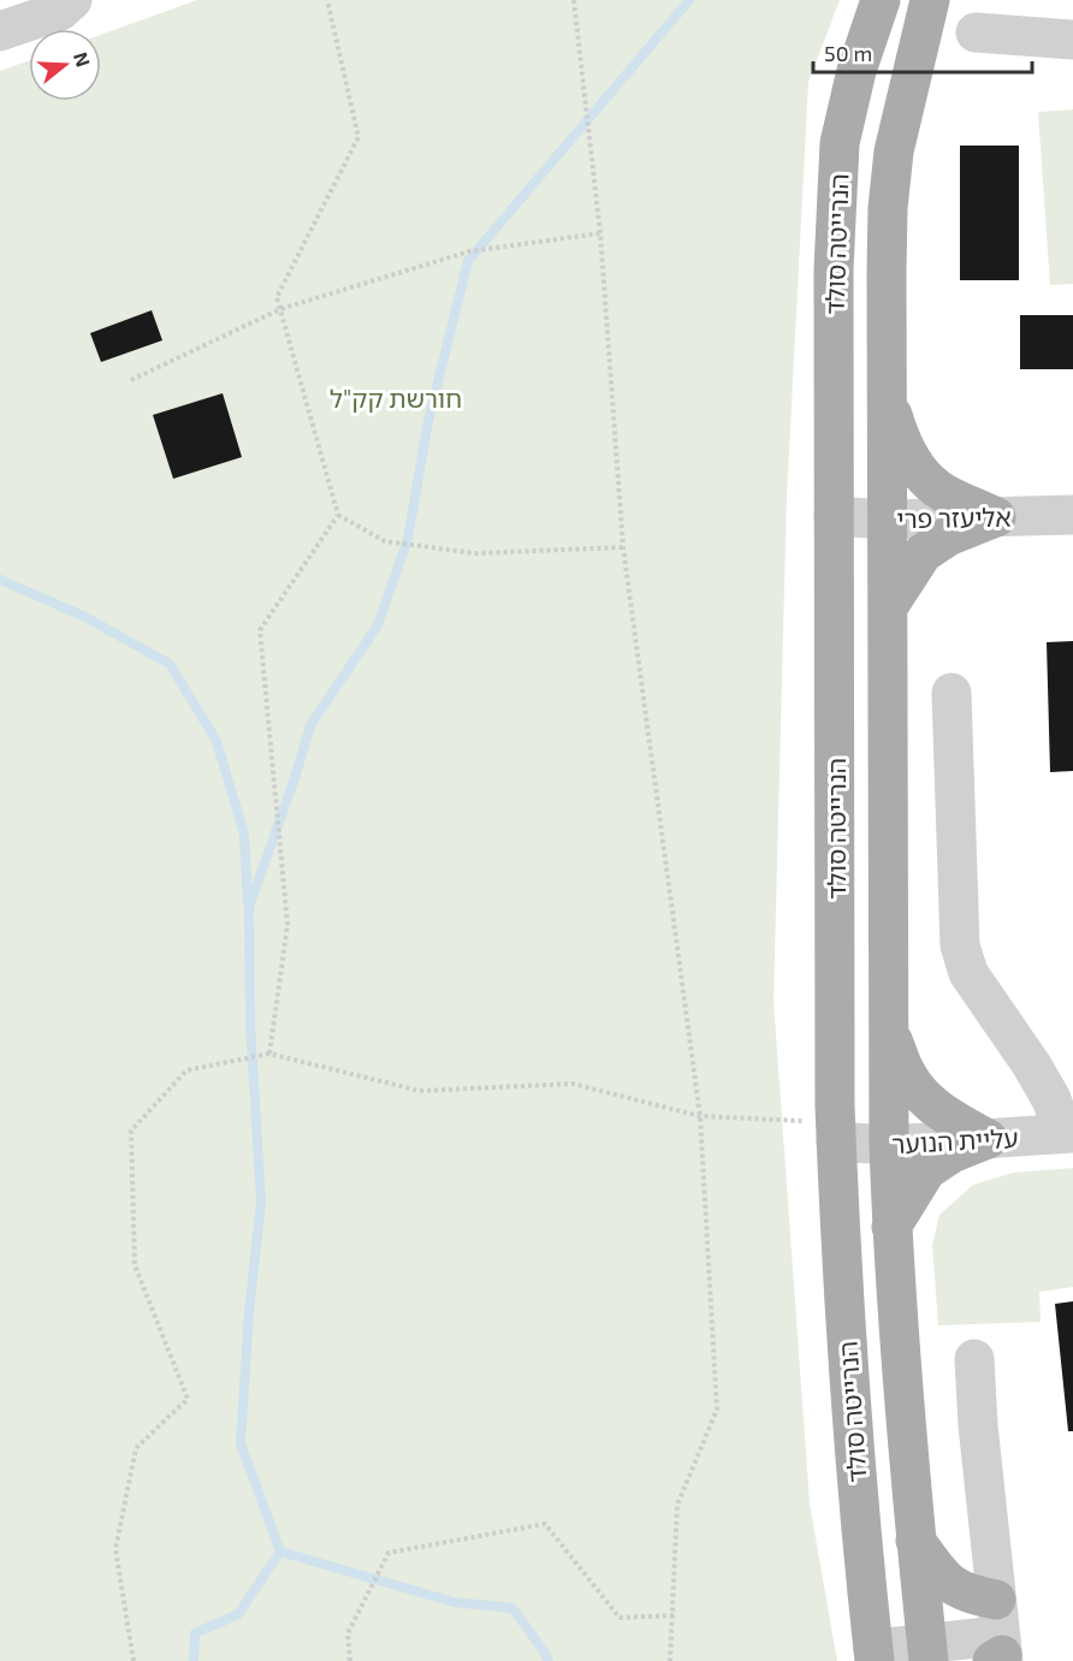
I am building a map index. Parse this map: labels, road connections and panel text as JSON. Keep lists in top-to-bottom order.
{
  "streets": {
    "main road": ["הנרייטה סולד"],
    "street": ["אליעזר פרי", "עליית הנוער"]
  },
  "crossings": [
    ["הנרייטה סולד", "אליעזר פרי"],
    ["הנרייטה סולד", "עליית הנוער"]
  ],
  "parks": ["חורשת קק\"ל"],
  "scale_bar": "50 m",
  "north": "right"
}
